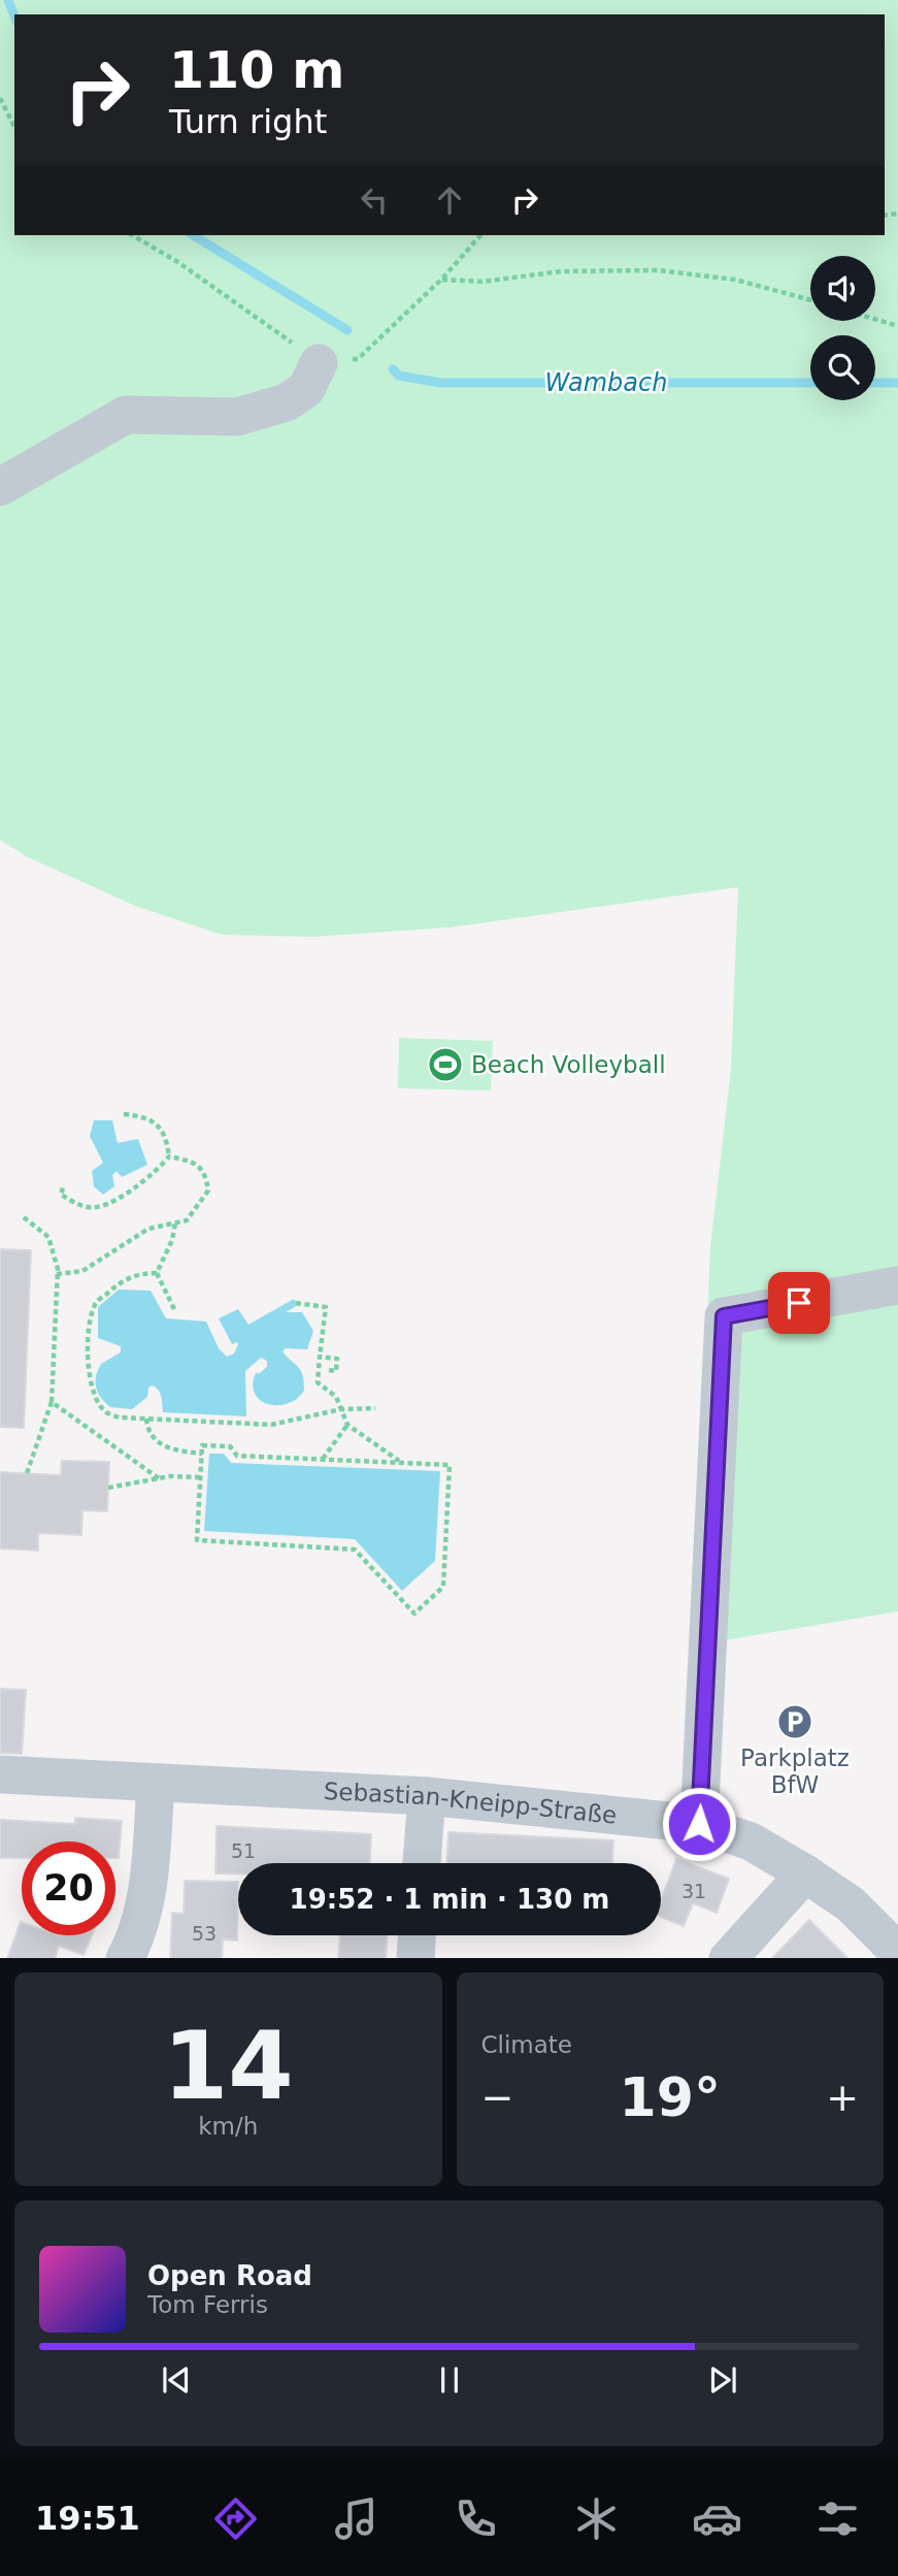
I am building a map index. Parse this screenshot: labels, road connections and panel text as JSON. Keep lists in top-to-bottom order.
{
  "streets": {
    "street": ["Sebastian-Kneipp-Straße"]
  },
  "water": ["Wambach"],
  "places": {
    "sports": ["Beach Volleyball"],
    "parking": ["Parkplatz BfW"]
  },
  "house_numbers": ["51", "31", "53"],
  "page": {
    "turn": ["110 m", "Turn right"],
    "limit": "20",
    "trip": "19:52 · 1 min · 130 m",
    "tile": [
      ["14", "km/h"],
      "Climate"
    ],
    "heat": ["−", "19°", "+"],
    "song": ["Open Road", "Tom Ferris"],
    "tabs": "19:51"
  }
}
